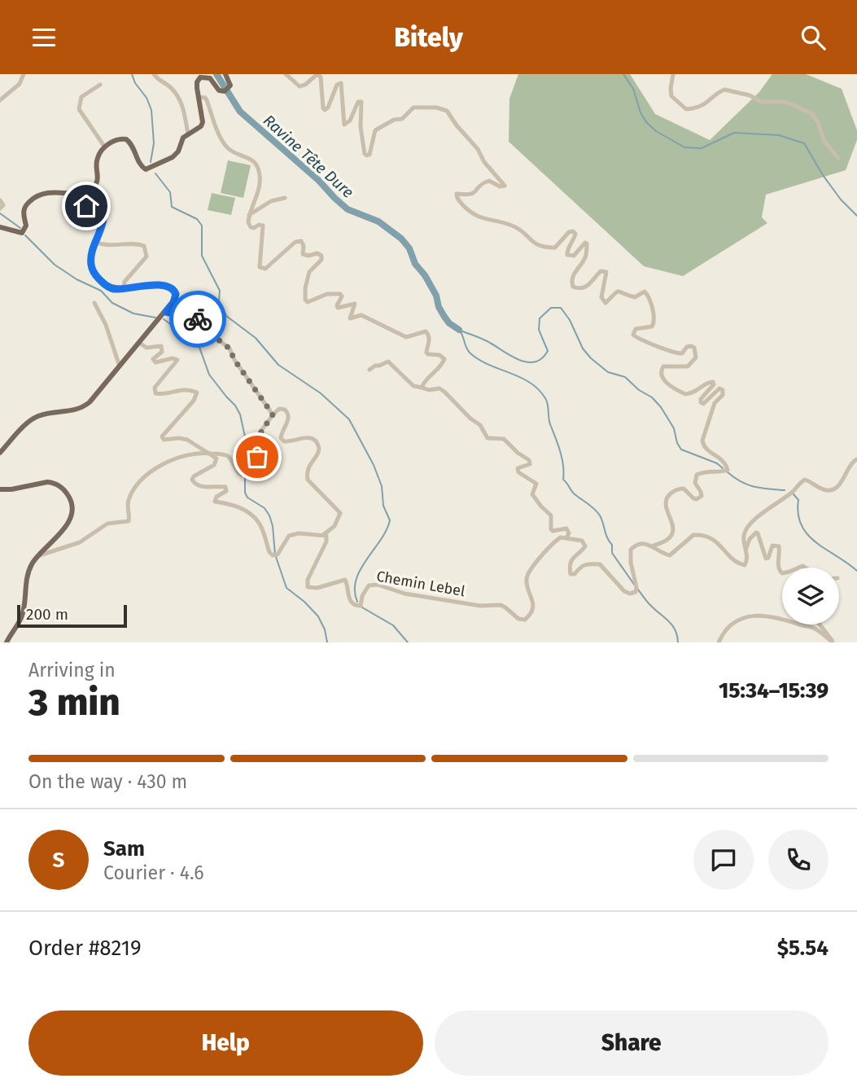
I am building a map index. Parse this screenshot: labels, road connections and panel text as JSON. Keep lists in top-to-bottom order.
{
  "streets": {
    "street": ["Chemin Lebel"]
  },
  "water": ["Ravine Tête Dure"],
  "scale_bar": "200 m",
  "page": {
    "header": "Bitely",
    "scale": "200 m",
    "heading": ["3 min", "Arriving in", "15:34–15:39"],
    "panel": [
      "Sam",
      "Courier · 4.6",
      "Order #8219",
      "$5.54"
    ],
    "bar": "On the way · 430 m",
    "round": "S",
    "buttons": ["Help", "Share"]
  }
}
